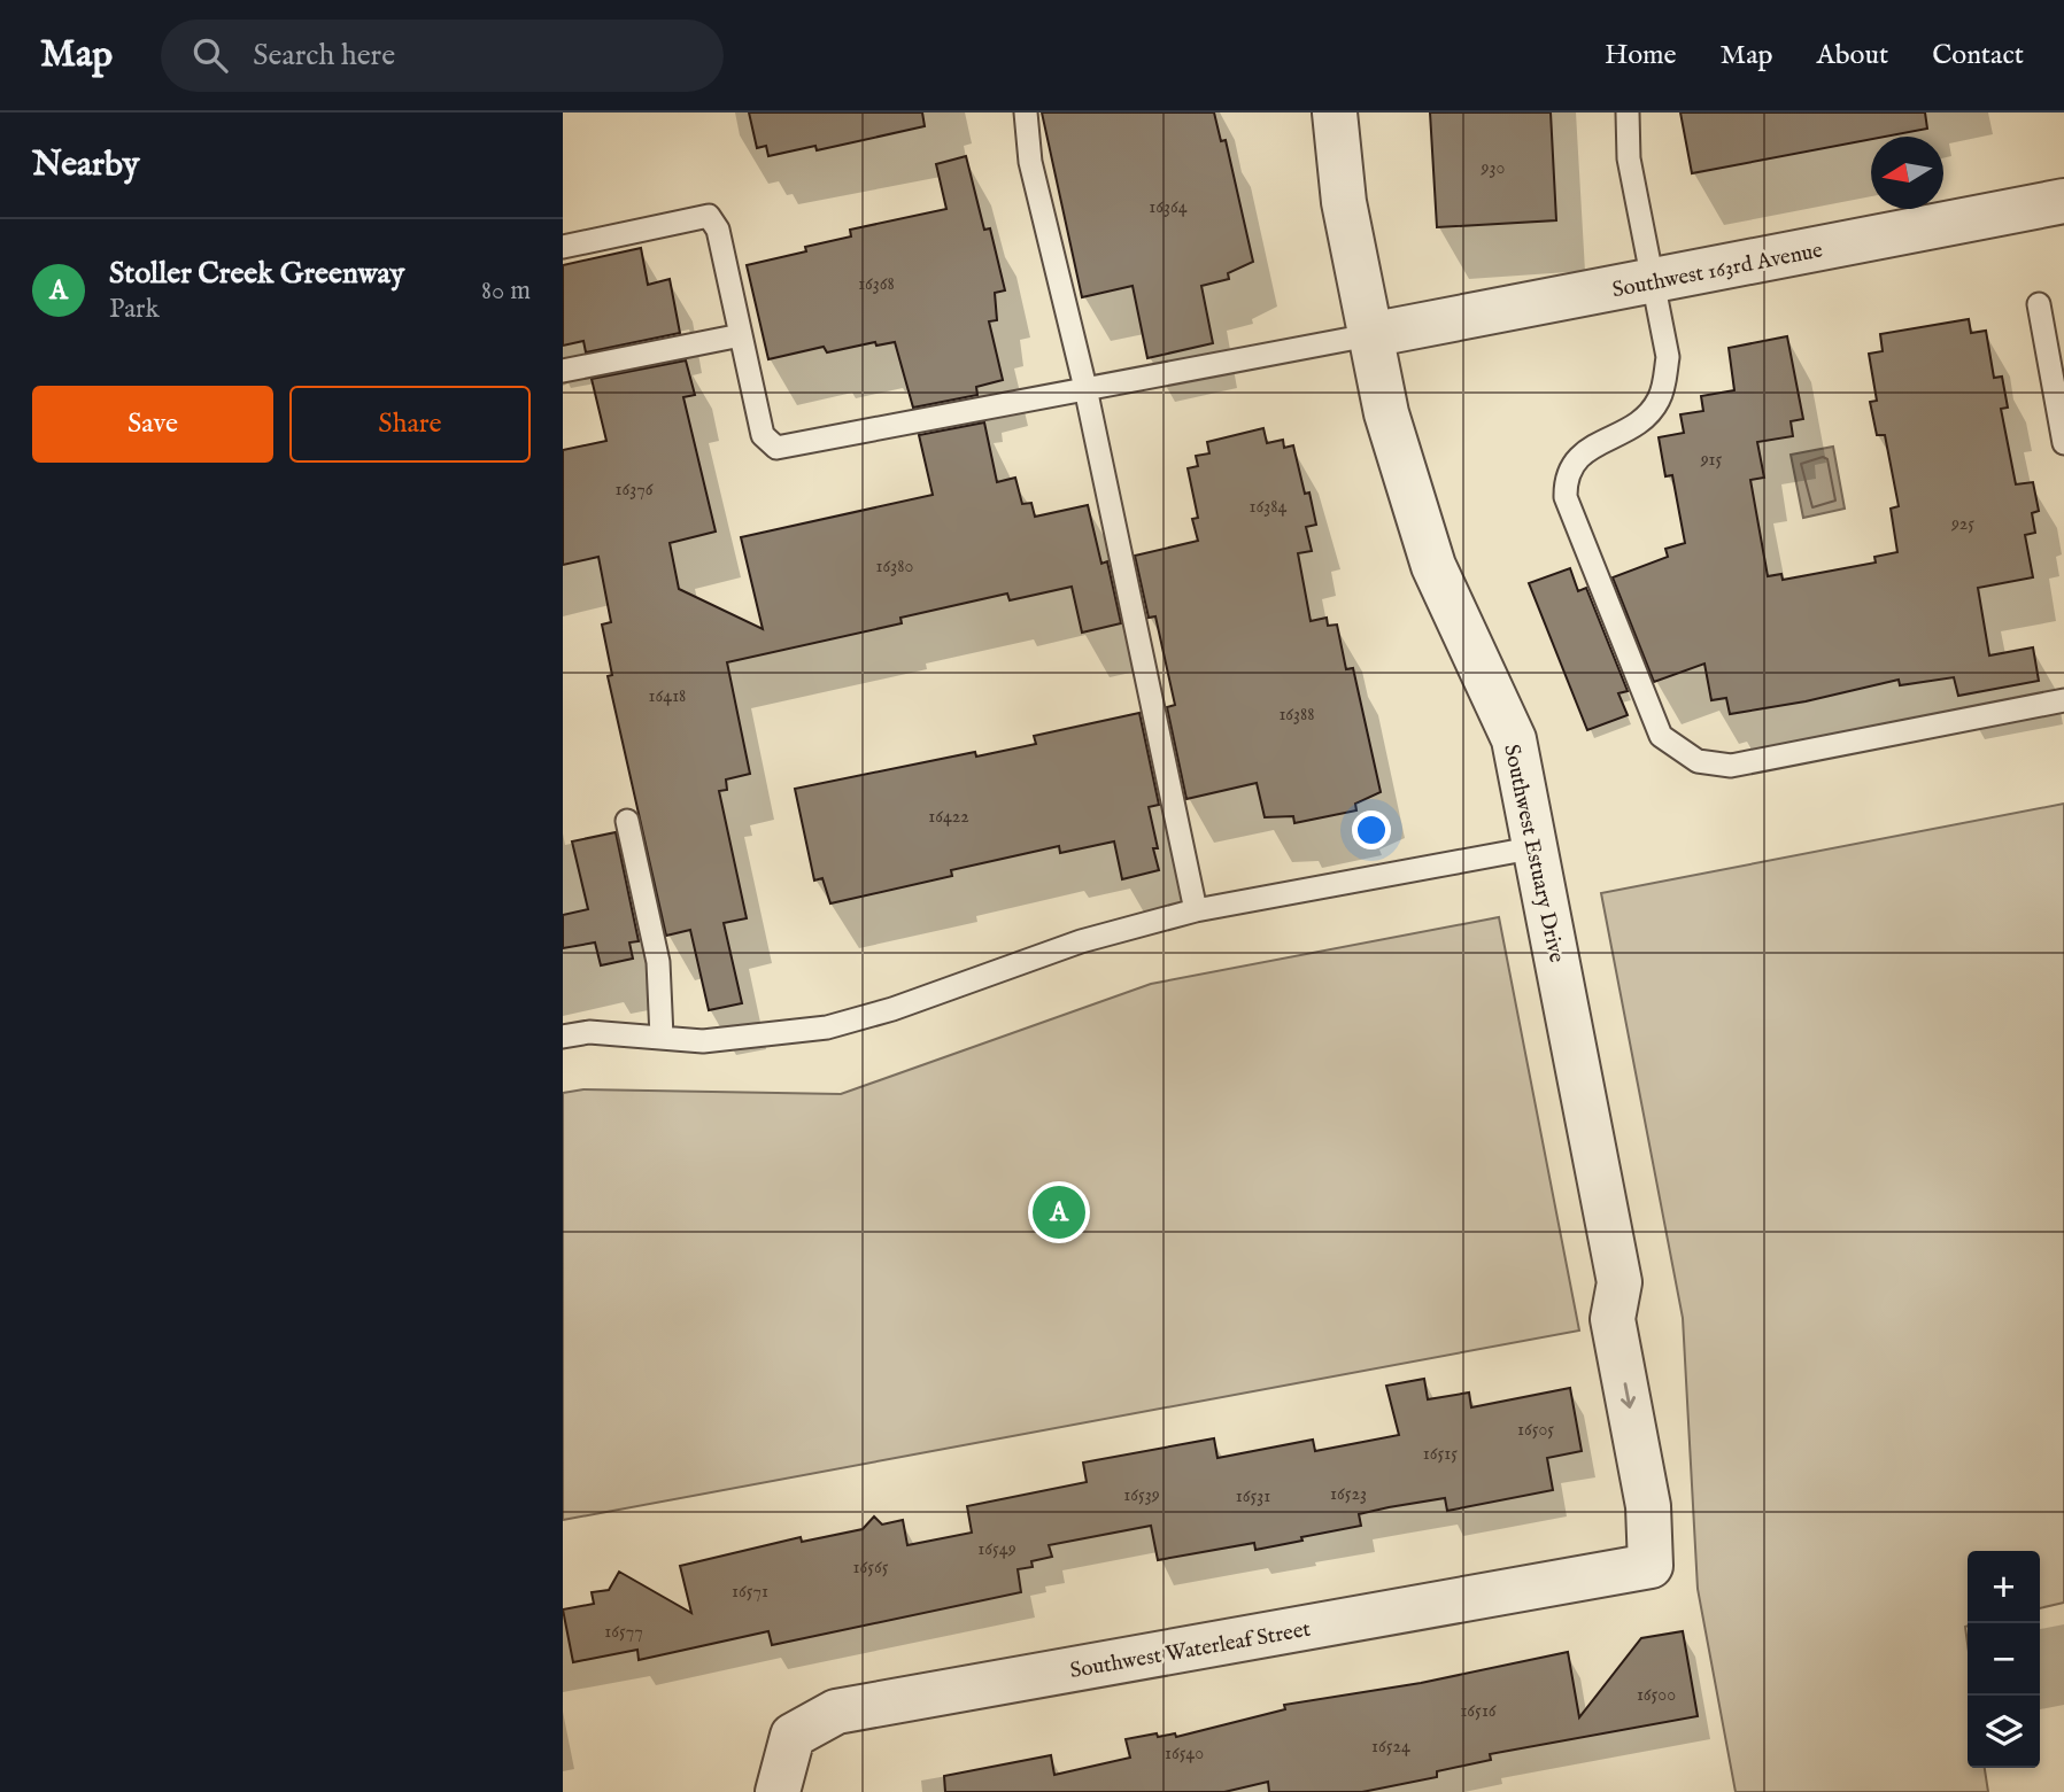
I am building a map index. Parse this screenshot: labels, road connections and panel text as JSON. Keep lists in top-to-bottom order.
{
  "streets": {
    "street": ["Southwest 163rd Avenue", "Southwest Estuary Drive", "Southwest Waterleaf Street"]
  },
  "crossings": [
    ["Southwest 163rd Avenue", "Southwest Estuary Drive"],
    ["Southwest Estuary Drive", "Southwest Waterleaf Street"]
  ],
  "one_way": ["Southwest Estuary Drive"],
  "house_numbers": [
    "930",
    "16364",
    "16368",
    "915",
    "16376",
    "16384",
    "925",
    "16380",
    "16418",
    "16388",
    "16422",
    "16505",
    "16515",
    "16523",
    "16539",
    "16531",
    "16549",
    "16565",
    "16571",
    "16577",
    "16500",
    "16516",
    "16524",
    "16540"
  ],
  "north": "left",
  "page": {
    "header": "Map",
    "search": "Search here",
    "nav": [
      "Home",
      "Map",
      "About",
      "Contact"
    ],
    "heading": "Nearby",
    "list": [
      {
        "mark": "A",
        "name": "Stoller Creek Greenway",
        "note": "Park",
        "value": "80 m"
      }
    ],
    "buttons": ["Save", "Share"],
    "pins": "A",
    "map_buttons": ["+", "−"]
  }
}
